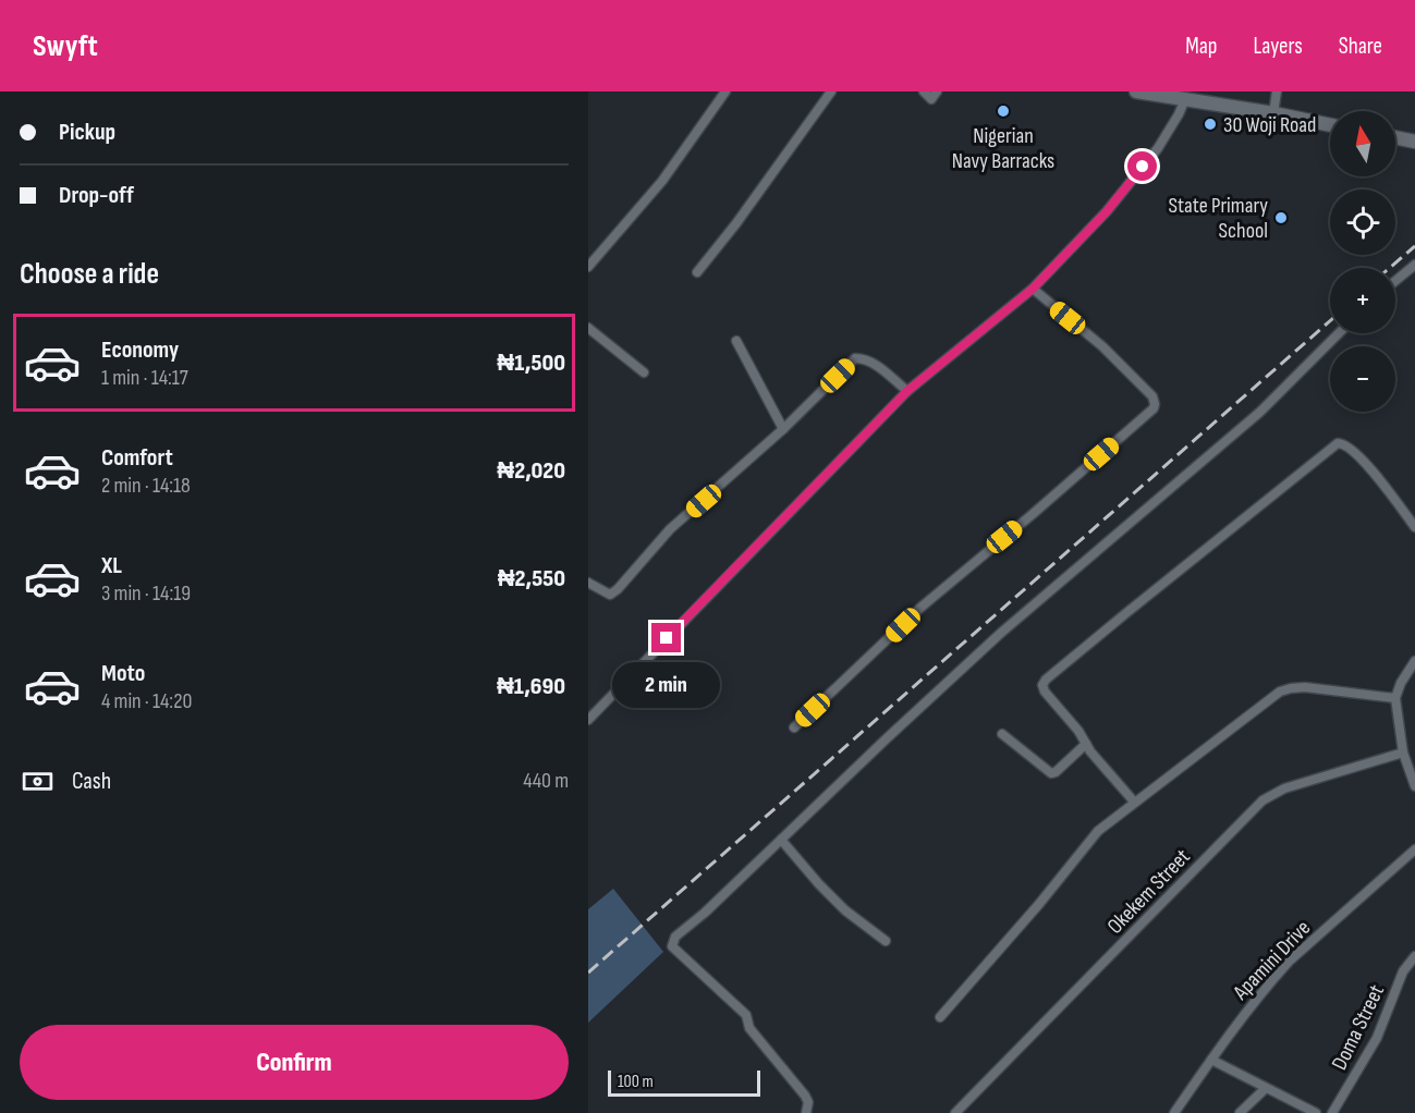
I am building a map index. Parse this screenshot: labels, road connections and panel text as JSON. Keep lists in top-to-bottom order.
{
  "streets": {
    "street": ["Okekem Street", "Apamini Drive", "Doma Street"]
  },
  "places": ["Nigerian Navy Barracks", "30 Woji Road", "State Primary School"],
  "scale_bar": "100 m",
  "north": "top",
  "page": {
    "header": "Swyft",
    "nav": ["Map", "Layers", "Share"],
    "banner": ["Pickup", "Drop-off"],
    "map_buttons": ["+", "−"],
    "heading": "Choose a ride",
    "list": [
      {
        "name": "Economy",
        "note": "1 min · 14:17",
        "value": "₦1,500"
      },
      {
        "name": "Comfort",
        "note": "2 min · 14:18",
        "value": "₦2,020"
      },
      {
        "name": "XL",
        "note": "3 min · 14:19",
        "value": "₦2,550"
      },
      {
        "name": "Moto",
        "note": "4 min · 14:20",
        "value": "₦1,690"
      }
    ],
    "bubble": "2 min",
    "pay": ["Cash", "440 m"],
    "buttons": "Confirm",
    "scale": "100 m"
  }
}
